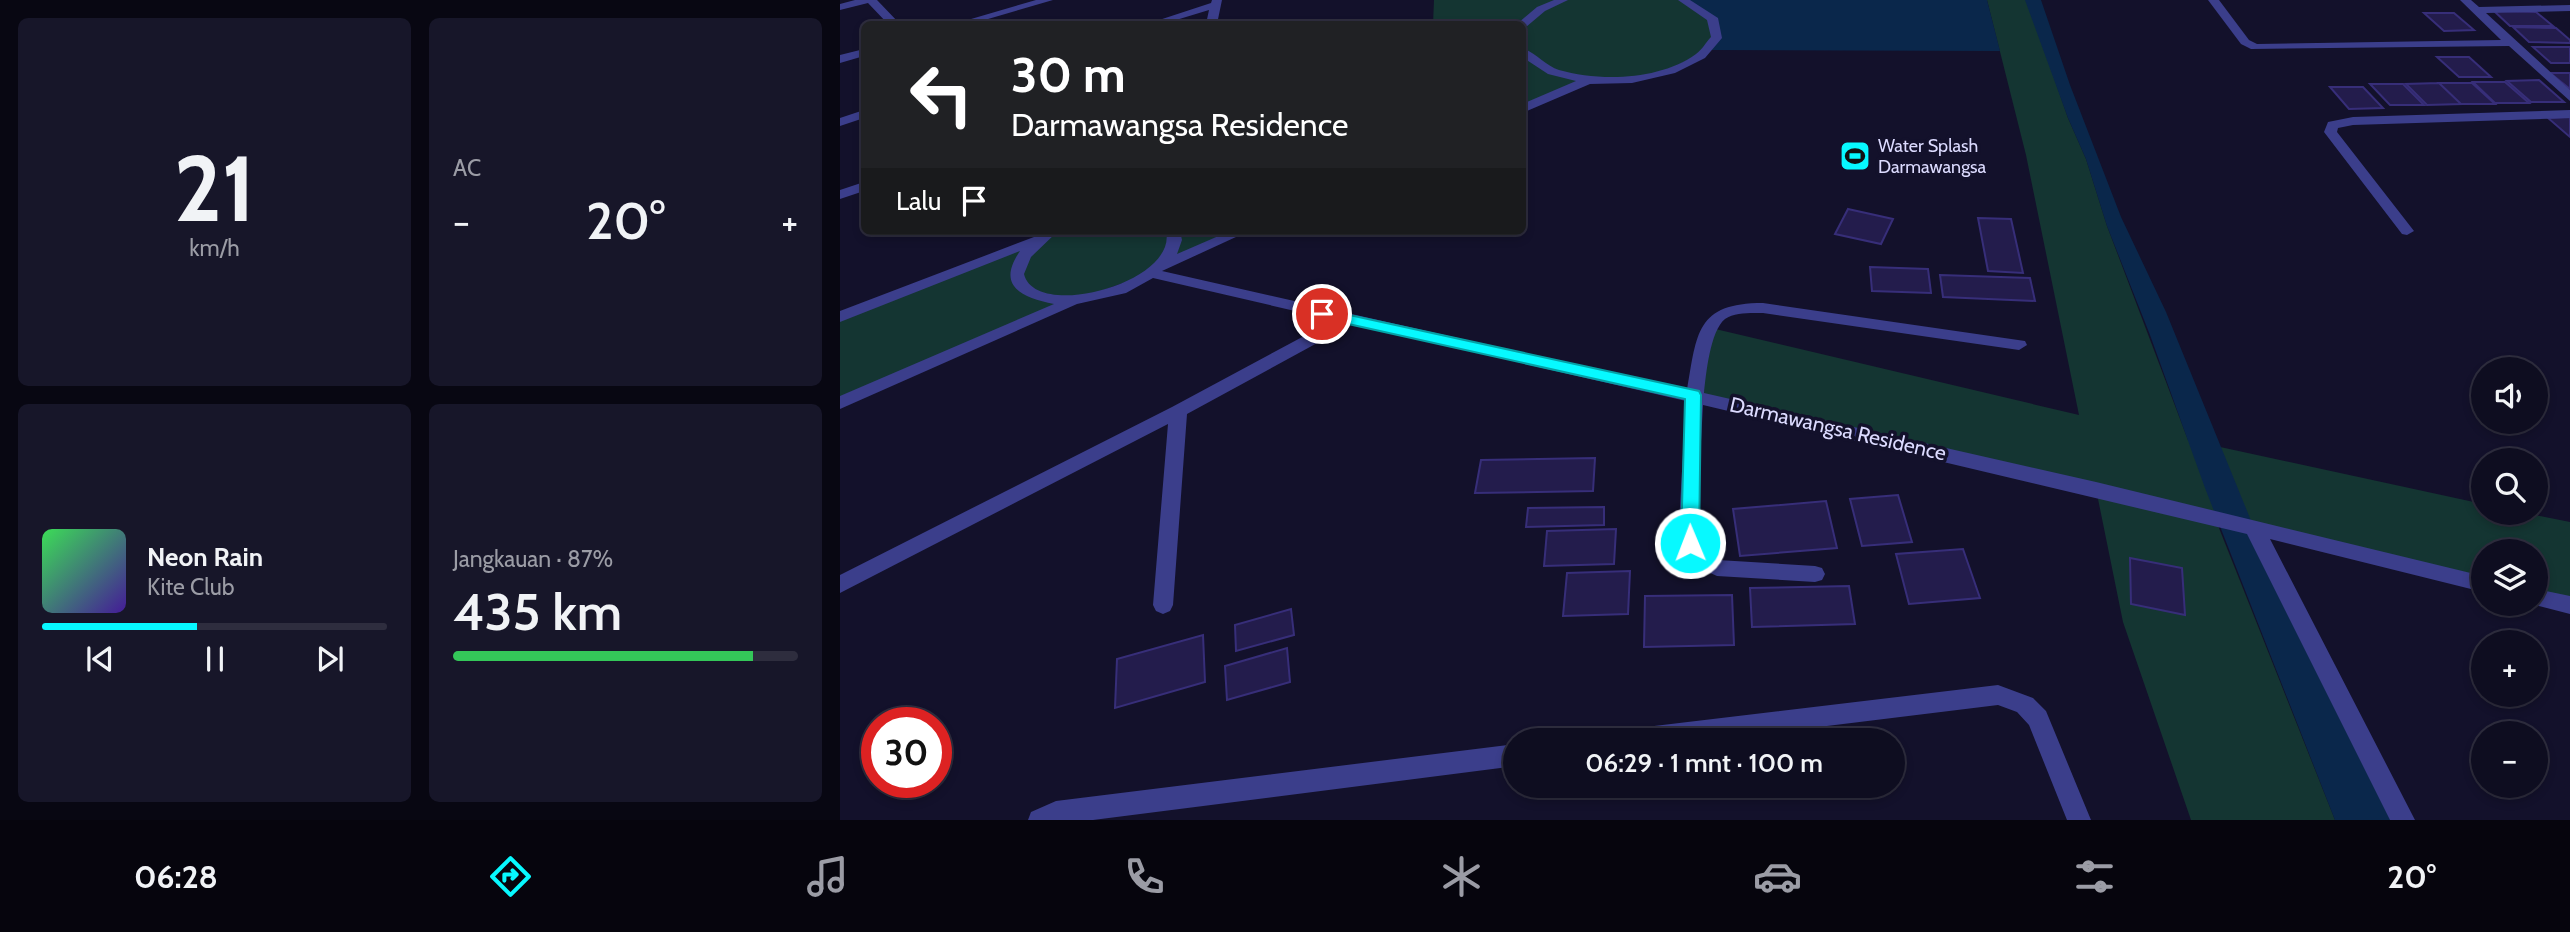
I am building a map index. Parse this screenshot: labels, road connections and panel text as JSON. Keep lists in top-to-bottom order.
{
  "streets": {
    "street": ["Darmawangsa Residence"]
  },
  "places": {
    "sports": ["Water Splash Darmawangsa"]
  },
  "page": {
    "tile": [
      ["21", "km/h"],
      "AC",
      ["Jangkauan · 87%", "435 km"]
    ],
    "turn": ["30 m", "Darmawangsa Residence"],
    "then": "Lalu",
    "heat": ["−", "20°", "+"],
    "map_buttons": ["+", "−"],
    "song": ["Neon Rain", "Kite Club"],
    "limit": "30",
    "trip": "06:29 · 1 mnt · 100 m",
    "tabs": ["06:28", "20°"]
  }
}
